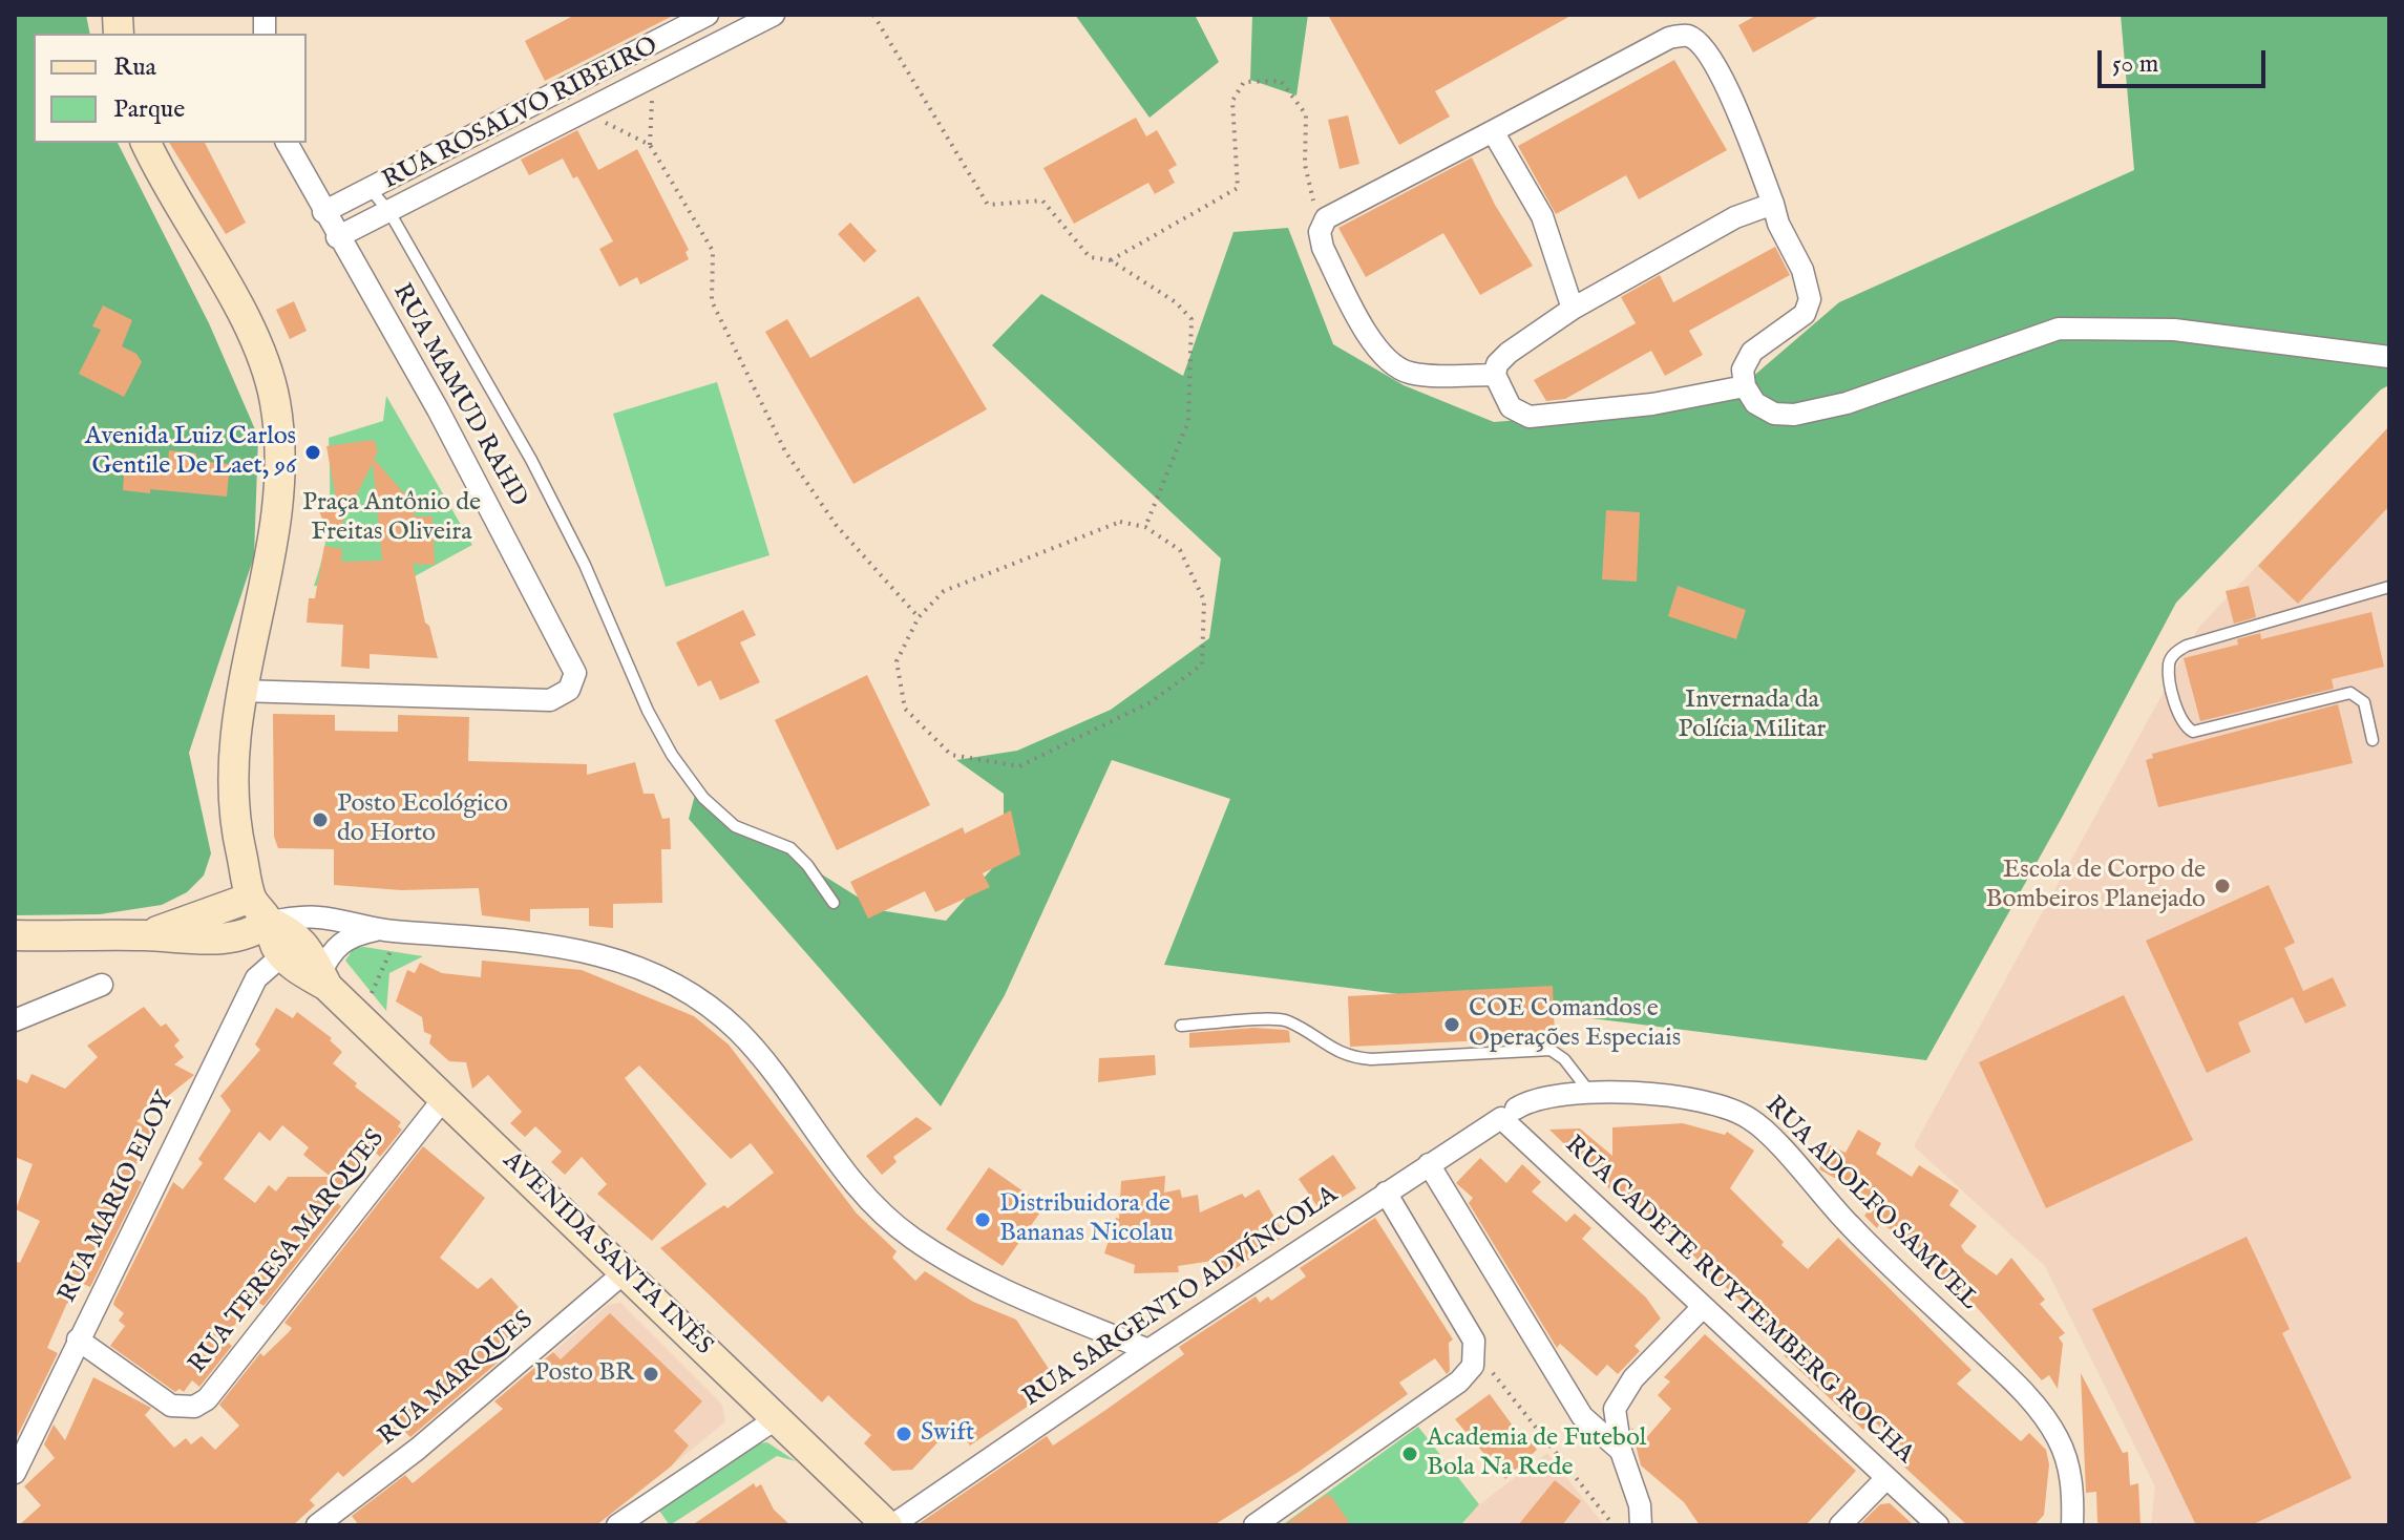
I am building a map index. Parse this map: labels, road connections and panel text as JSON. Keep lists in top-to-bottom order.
{
  "streets": {
    "main road": ["AVENIDA SANTA INÊS"],
    "street": [
      "RUA ROSALVO RIBEIRO",
      "RUA MAMUD RAHD",
      "RUA MARIO ELOY",
      "RUA ADOLFO SAMUEL",
      "RUA TERESA MARQUES",
      "RUA SARGENTO ADVÍNCOLA",
      "RUA CADETE RUYTEMBERG ROCHA",
      "RUA MARQUES"
    ]
  },
  "crossings": [
    ["RUA ROSALVO RIBEIRO", "RUA MAMUD RAHD"],
    ["RUA MARIO ELOY", "RUA TERESA MARQUES"],
    ["RUA MARIO ELOY", "AVENIDA SANTA INÊS"],
    ["RUA ADOLFO SAMUEL", "RUA SARGENTO ADVÍNCOLA"],
    ["RUA ADOLFO SAMUEL", "RUA CADETE RUYTEMBERG ROCHA"],
    ["RUA TERESA MARQUES", "AVENIDA SANTA INÊS"],
    ["AVENIDA SANTA INÊS", "RUA SARGENTO ADVÍNCOLA"],
    ["AVENIDA SANTA INÊS", "RUA MARQUES"],
    ["RUA SARGENTO ADVÍNCOLA", "RUA CADETE RUYTEMBERG ROCHA"]
  ],
  "parks": ["Praça Antônio de Freitas Oliveira", "Invernada da Polícia Militar"],
  "places": [
    "Avenida Luiz Carlos Gentile De Laet, 96",
    "Posto Ecológico do Horto",
    "Escola de Corpo de Bombeiros Planejado",
    "COE Comandos e Operações Especiais",
    "Distribuidora de Bananas Nicolau",
    "Posto BR",
    "Swift",
    "Academia de Futebol Bola Na Rede"
  ],
  "legend": ["Rua", "Parque"],
  "scale_bar": "50 m"
}
